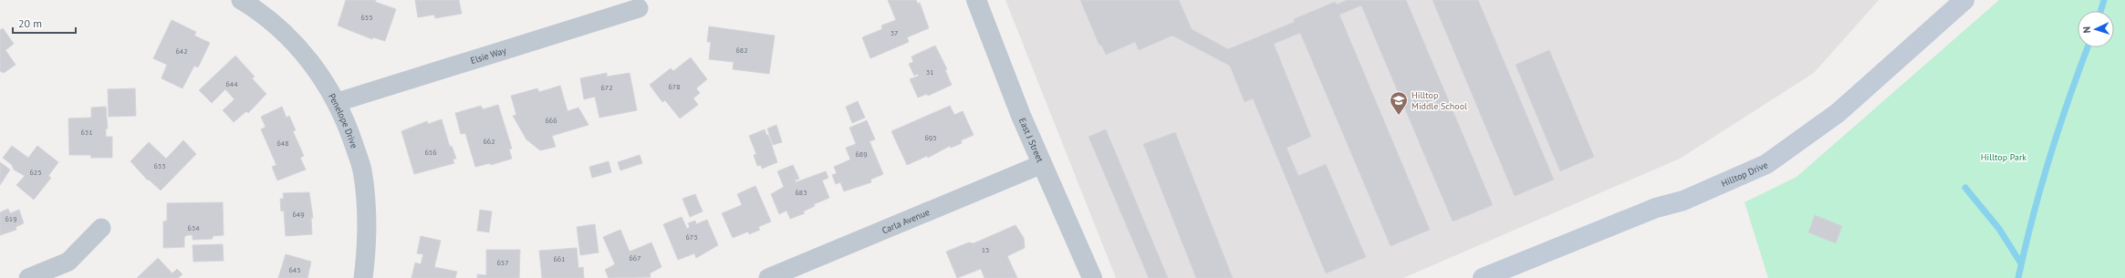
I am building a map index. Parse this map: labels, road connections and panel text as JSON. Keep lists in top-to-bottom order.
{
  "streets": {
    "main road": ["Hilltop Drive"],
    "street": [
      "Elsie Way",
      "Penelope Drive",
      "East J Street",
      "Carla Avenue"
    ]
  },
  "crossings": [
    ["Elsie Way", "Penelope Drive"],
    ["East J Street", "Carla Avenue"]
  ],
  "parks": ["Hilltop Park"],
  "places": {
    "school or university": ["Hilltop Middle School"]
  },
  "house_numbers": [
    "655",
    "37",
    "682",
    "642",
    "31",
    "644",
    "678",
    "672",
    "666",
    "631",
    "695",
    "662",
    "648",
    "656",
    "689",
    "633",
    "625",
    "683",
    "649",
    "619",
    "634",
    "673",
    "15",
    "667",
    "661",
    "657",
    "645"
  ],
  "scale_bar": "20 m",
  "north": "left"
}
